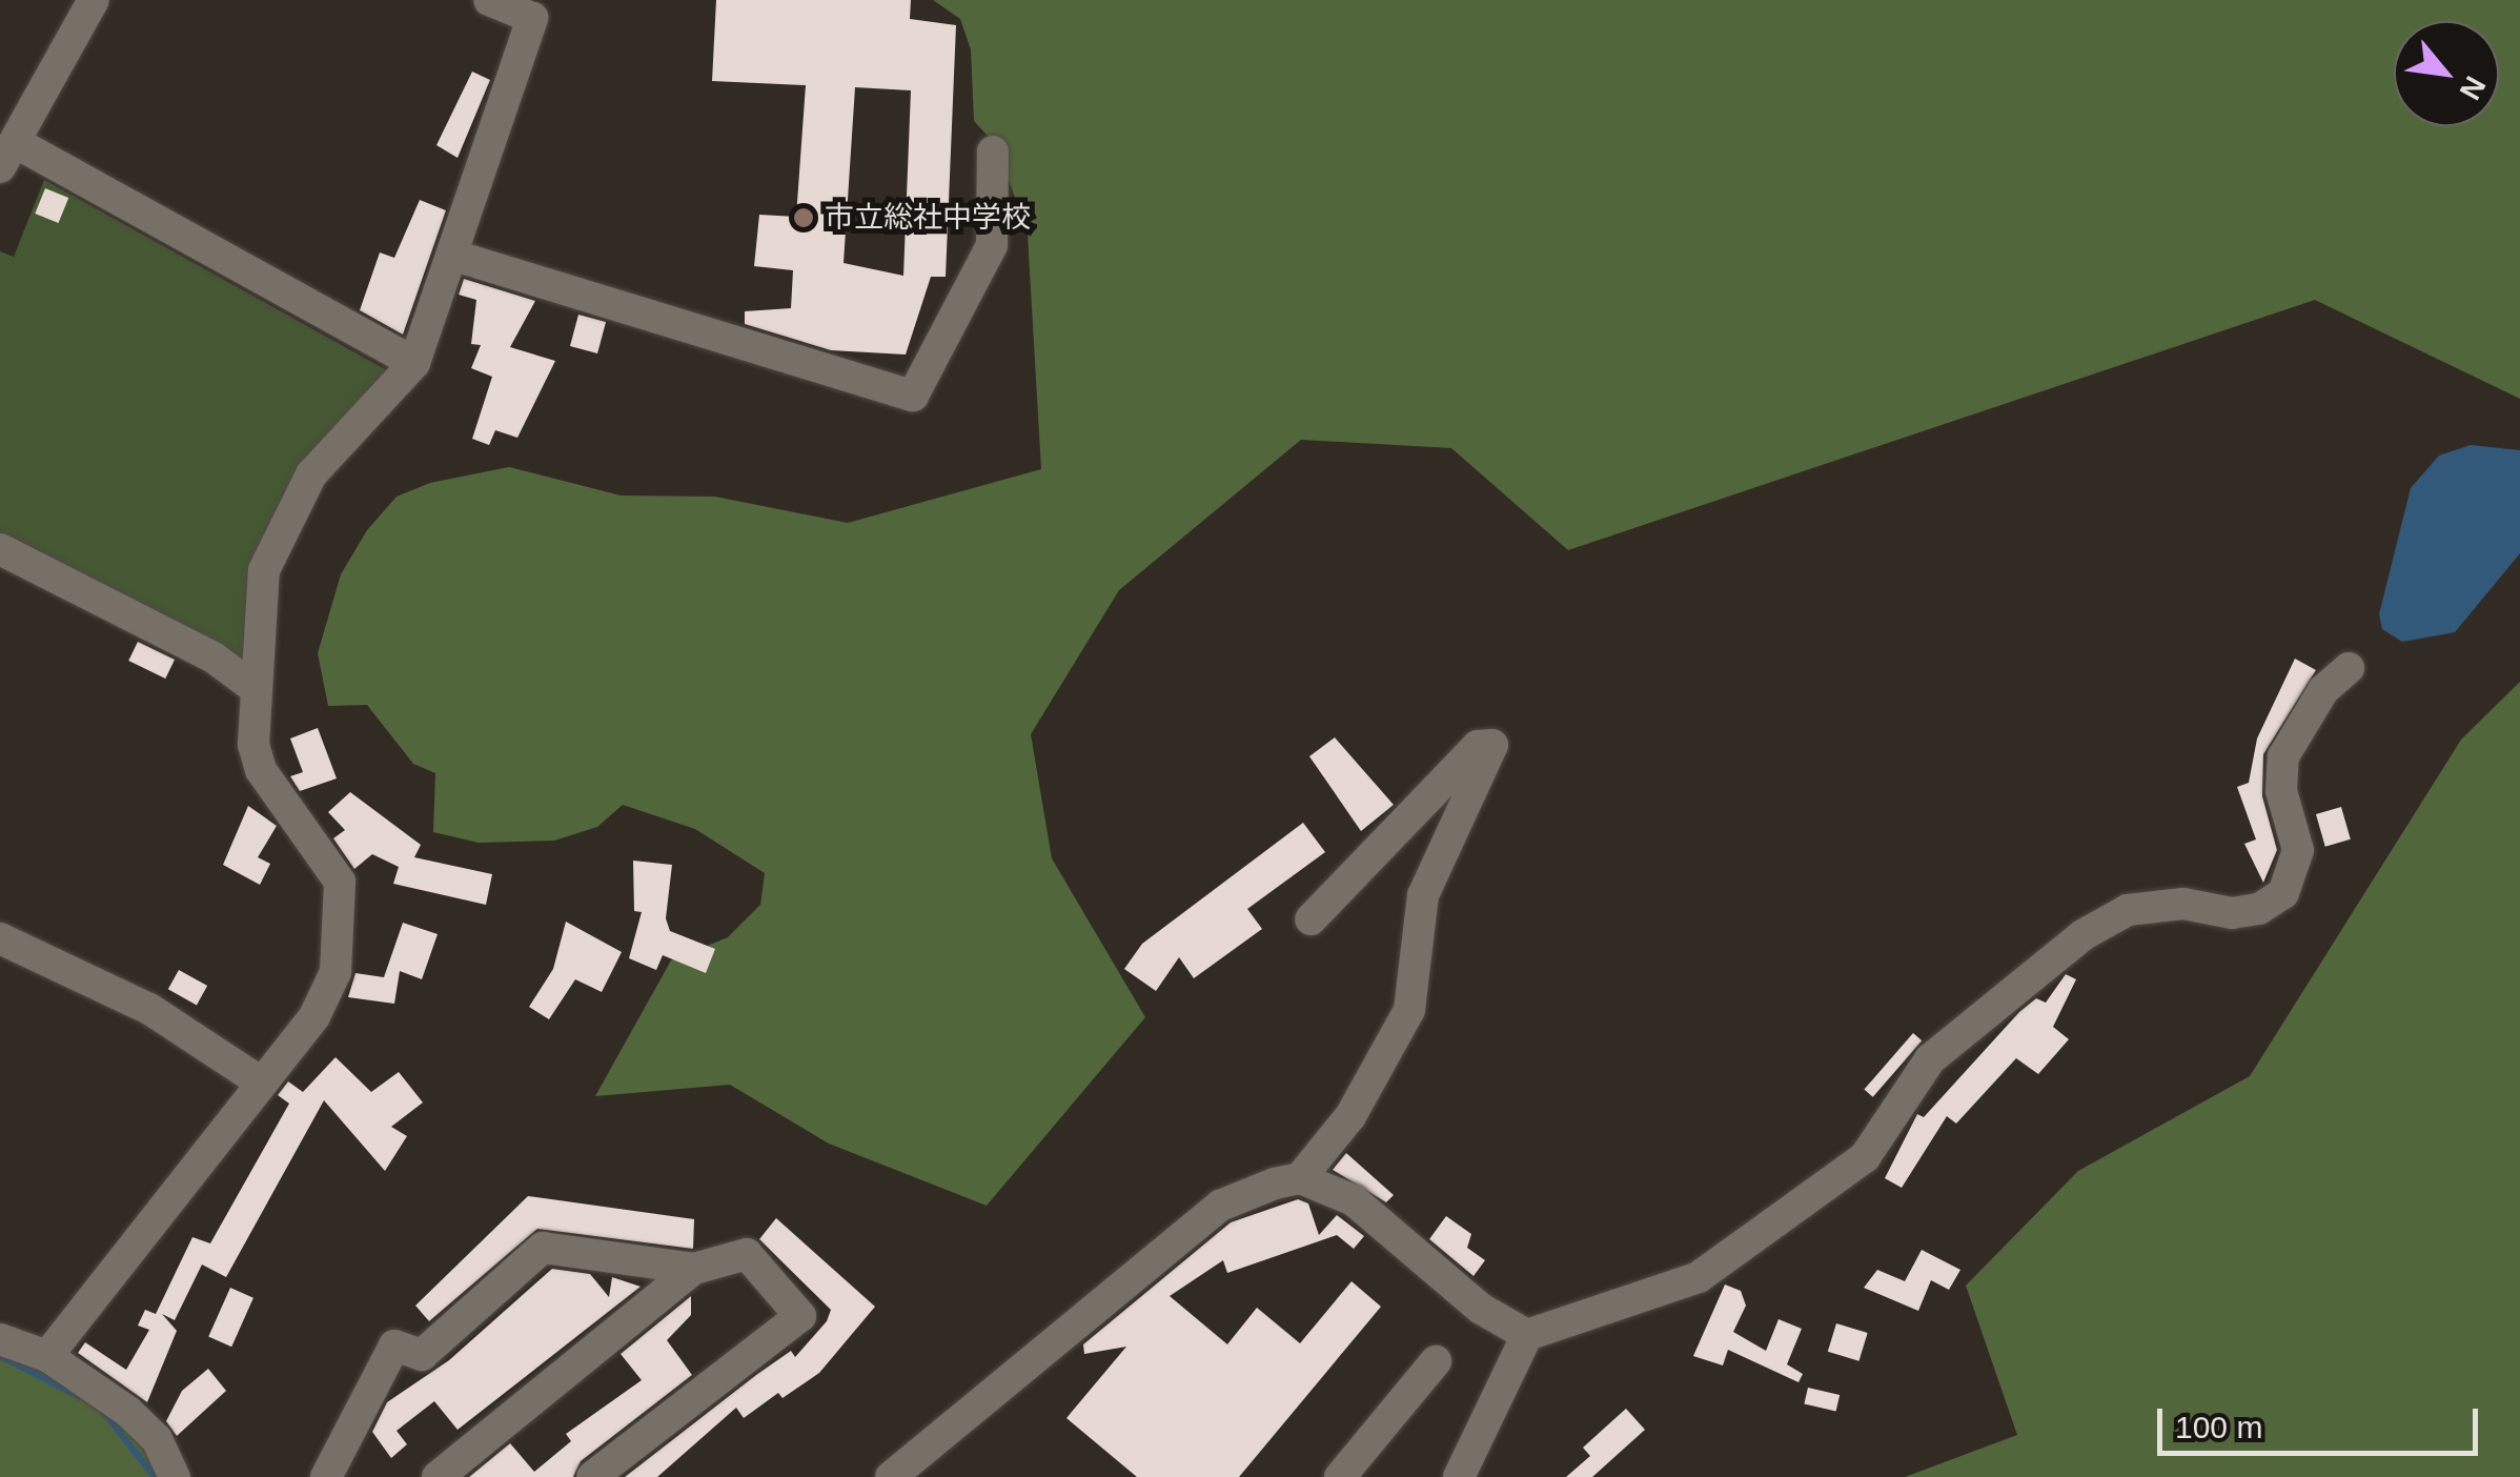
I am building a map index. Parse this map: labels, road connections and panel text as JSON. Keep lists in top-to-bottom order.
{
  "places": ["市立総社中学校"],
  "scale_bar": "100 m",
  "north": "bottom right"
}
